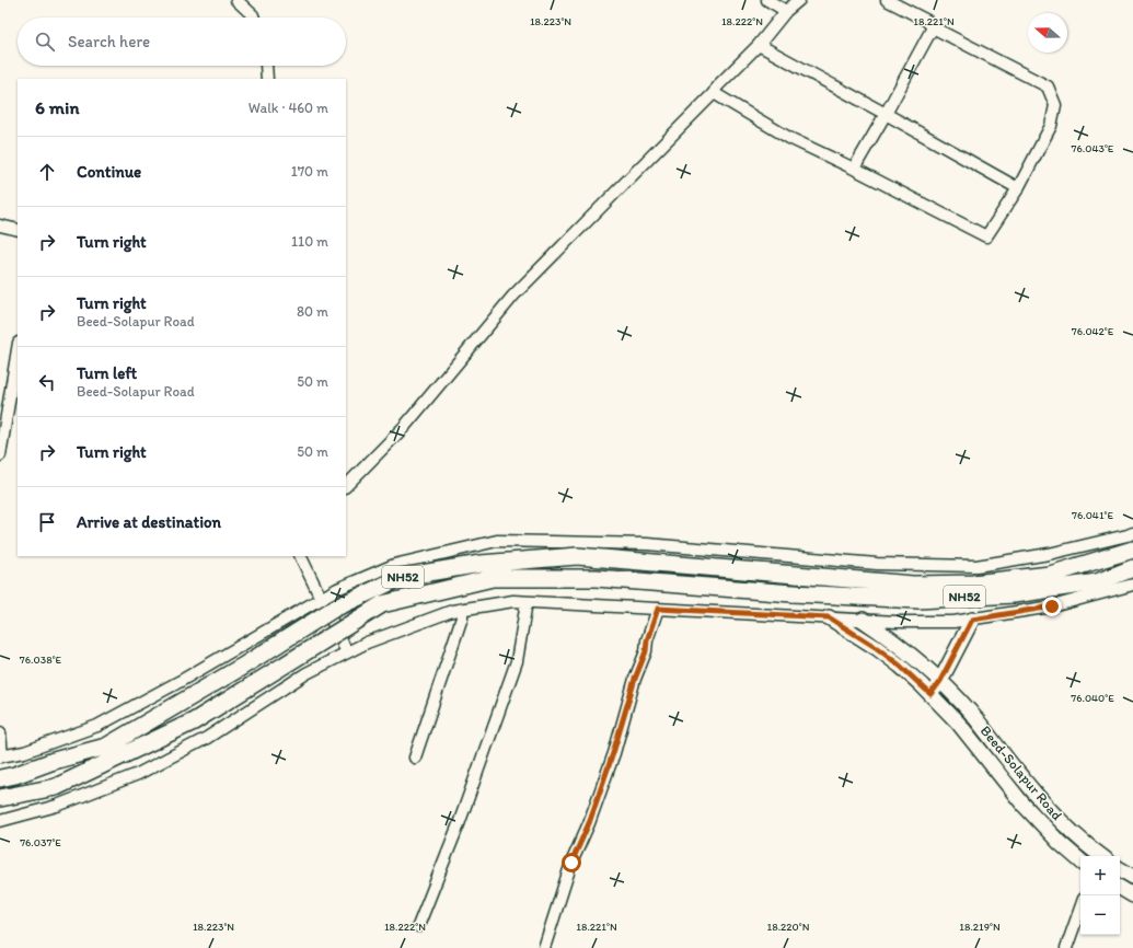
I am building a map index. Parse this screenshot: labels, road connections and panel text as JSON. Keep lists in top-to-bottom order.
{
  "streets": {
    "highway": ["NH52"],
    "main road": ["Beed-Solapur Road"]
  },
  "north": "left",
  "page": {
    "search": "Search here",
    "heading": ["6 min", "Walk · 460 m"],
    "list": [
      ["Continue", "170 m"],
      ["Turn right", "110 m"],
      ["Turn right", "Beed-Solapur Road", "80 m"],
      ["Turn left", "Beed-Solapur Road", "50 m"],
      ["Turn right", "50 m"],
      "Arrive at destination"
    ],
    "map_buttons": ["+", "−"]
  },
  "coordinates": [
    "18.223°N",
    "18.222°N",
    "18.221°N",
    "76.043°E",
    "76.042°E",
    "76.041°E",
    "76.038°E",
    "76.040°E",
    "76.037°E",
    "18.220°N",
    "18.219°N"
  ]
}
